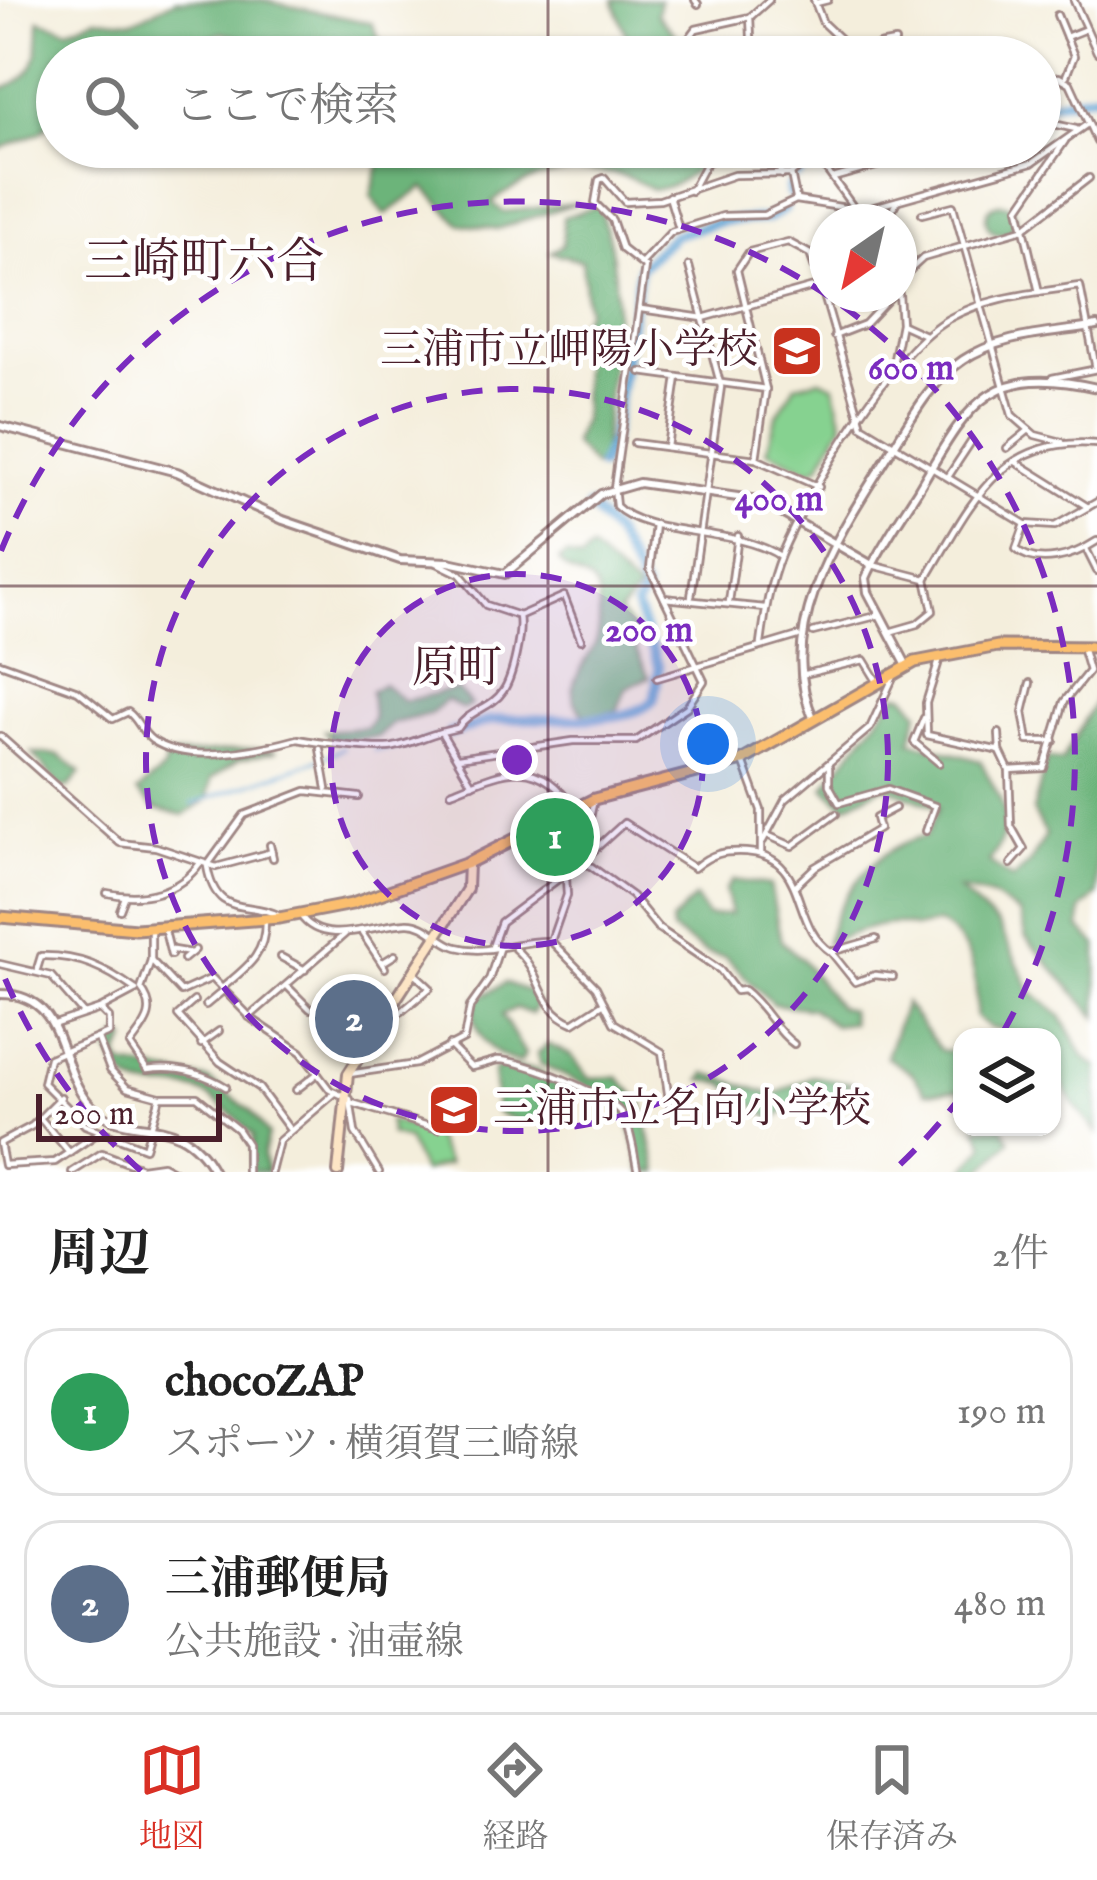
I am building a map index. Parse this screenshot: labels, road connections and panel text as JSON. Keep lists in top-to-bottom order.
{
  "districts": ["三崎町六合", "原町"],
  "places": {
    "school or university": ["三浦市立岬陽小学校", "三浦市立名向小学校"]
  },
  "scale_bar": "200 m",
  "north": "bottom left",
  "page": {
    "search": "ここで検索",
    "pins": ["1", "2"],
    "scale": "200 m",
    "heading": ["周辺", "2件"],
    "list": [
      {
        "mark": "1",
        "name": "chocoZAP",
        "note": "スポーツ · 横須賀三崎線",
        "value": "190 m"
      },
      {
        "mark": "2",
        "name": "三浦郵便局",
        "note": "公共施設 · 油壷線",
        "value": "480 m"
      }
    ],
    "nav": ["地図", "経路", "保存済み"]
  },
  "rings": ["600 m", "400 m", "200 m"]
}
